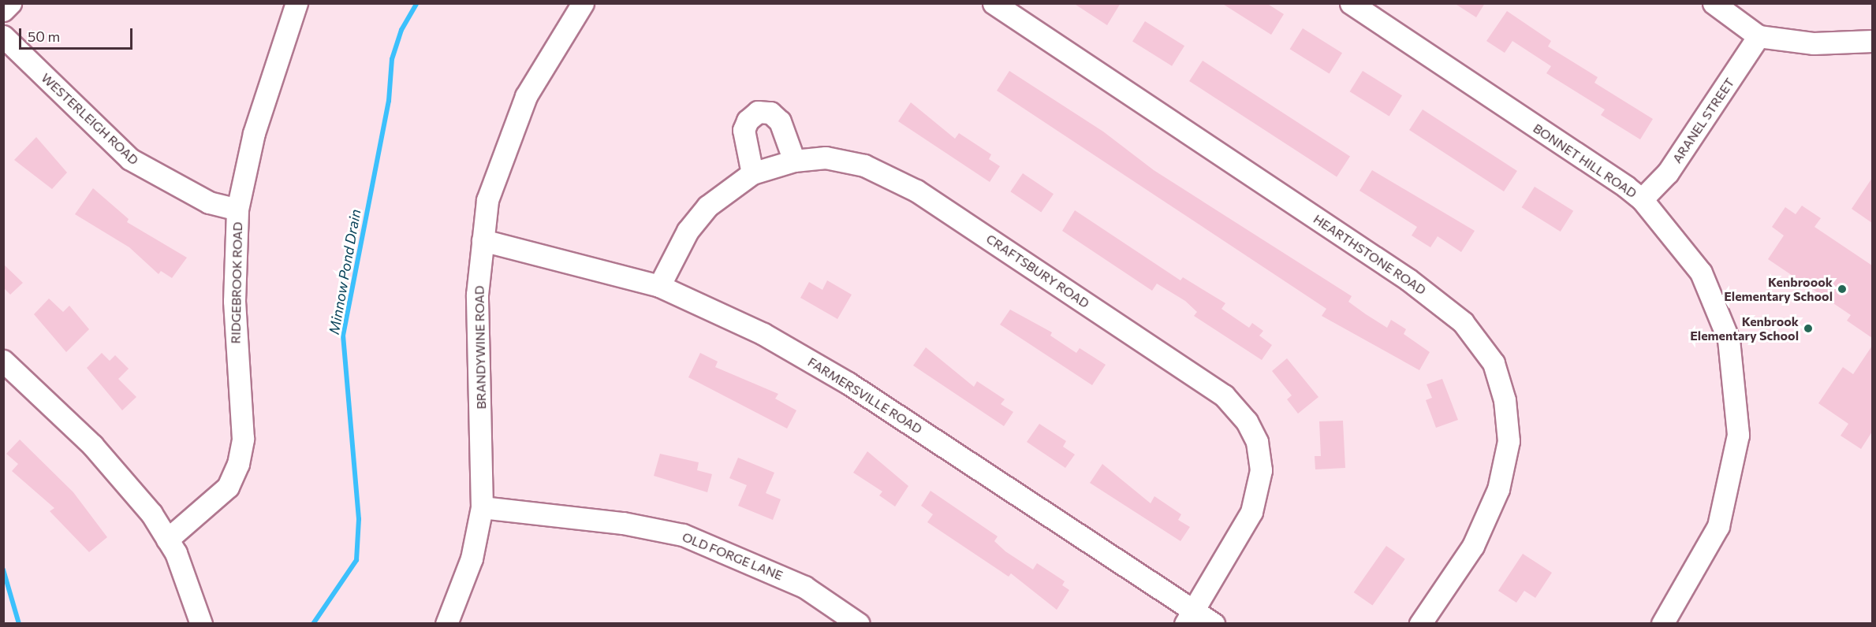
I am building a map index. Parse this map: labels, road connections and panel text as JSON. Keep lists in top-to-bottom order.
{
  "streets": {
    "street": [
      "WESTERLEIGH ROAD",
      "ARANEL STREET",
      "BONNET HILL ROAD",
      "HEARTHSTONE ROAD",
      "CRAFTSBURY ROAD",
      "RIDGEBROOK ROAD",
      "BRANDYWINE ROAD",
      "FARMERSVILLE ROAD",
      "OLD FORGE LANE"
    ]
  },
  "crossings": [
    ["WESTERLEIGH ROAD", "RIDGEBROOK ROAD"],
    ["ARANEL STREET", "BONNET HILL ROAD"],
    ["CRAFTSBURY ROAD", "FARMERSVILLE ROAD"],
    ["BRANDYWINE ROAD", "FARMERSVILLE ROAD"],
    ["BRANDYWINE ROAD", "OLD FORGE LANE"]
  ],
  "water": ["Minnow Pond Drain"],
  "places": ["Kenbroook Elementary School", "Kenbrook Elementary School"],
  "scale_bar": "50 m"
}
